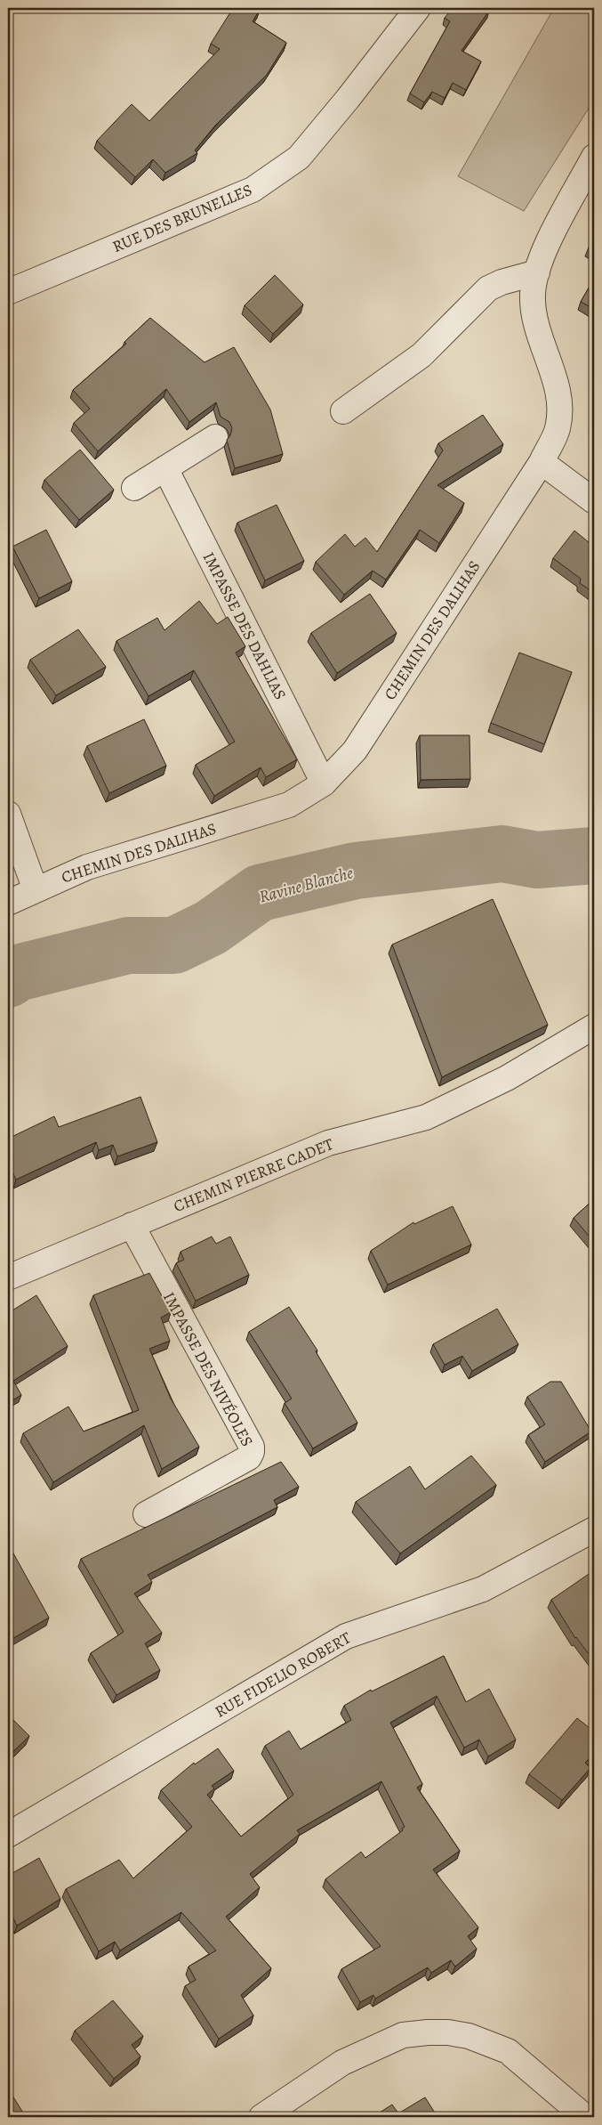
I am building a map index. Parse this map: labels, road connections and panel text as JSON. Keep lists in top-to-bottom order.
{
  "streets": {
    "street": [
      "RUE DES BRUNELLES",
      "IMPASSE DES DAHLIAS",
      "CHEMIN DES DALIHAS",
      "CHEMIN PIERRE CADET",
      "IMPASSE DES NIVÉOLES",
      "RUE FIDELIO ROBERT"
    ]
  },
  "crossings": [
    ["IMPASSE DES DAHLIAS", "CHEMIN DES DALIHAS"],
    ["CHEMIN PIERRE CADET", "IMPASSE DES NIVÉOLES"]
  ],
  "water": ["Ravine Blanche"]
}
